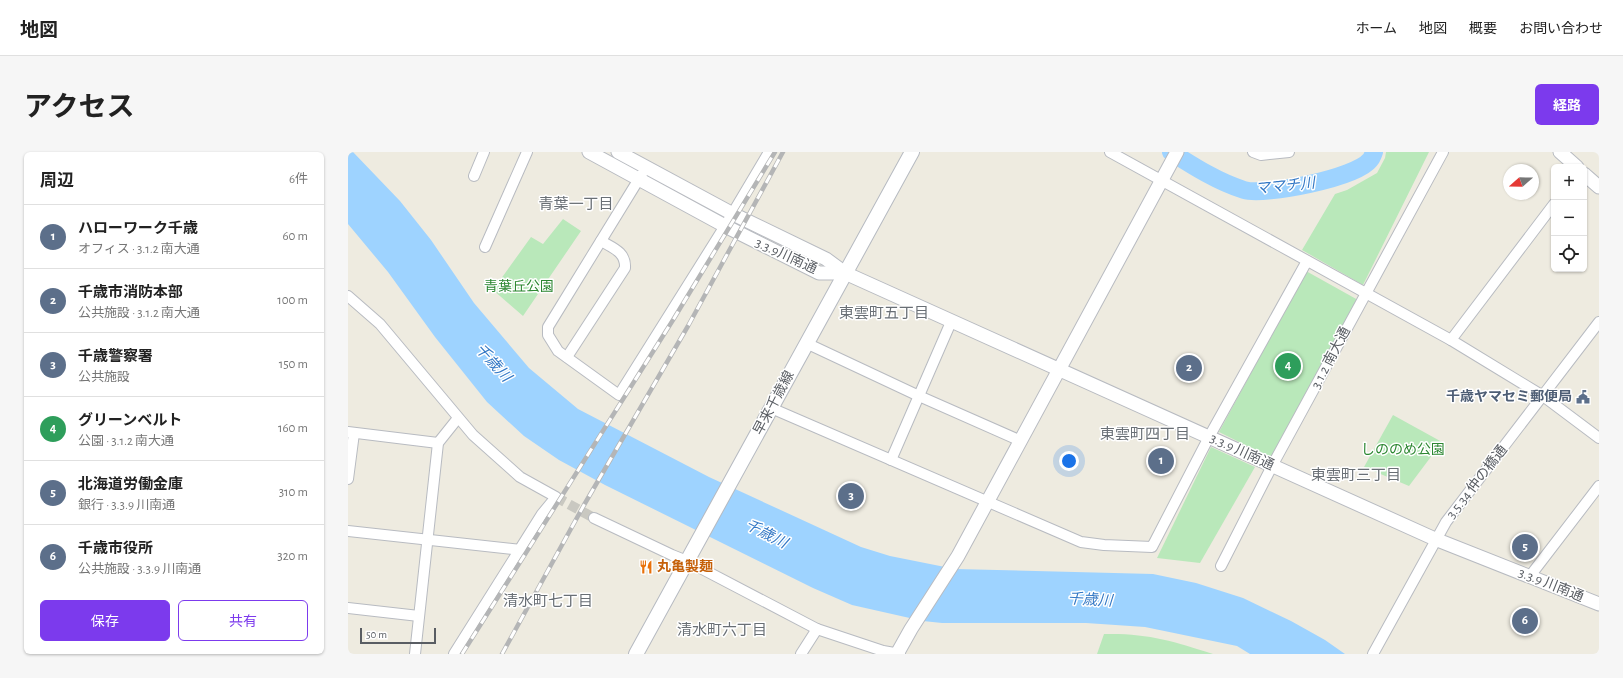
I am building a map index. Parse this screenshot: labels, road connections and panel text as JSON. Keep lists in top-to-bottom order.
{
  "streets": {
    "main road": ["早来千歳線"],
    "street": [
      "3.3.9川南通",
      "3.1.2 南大通",
      "3.3.9 川南通",
      "3.5.34 仲の橋通"
    ]
  },
  "crossings": [
    ["3.3.9川南通", "早来千歳線"],
    ["3.3.9川南通", "3.3.9 川南通"],
    ["3.1.2 南大通", "3.3.9 川南通"],
    ["早来千歳線", "3.3.9 川南通"],
    ["3.3.9 川南通", "3.5.34 仲の橋通"]
  ],
  "districts": [
    "青葉一丁目",
    "東雲町五丁目",
    "東雲町四丁目",
    "東雲町三丁目",
    "清水町七丁目",
    "清水町六丁目"
  ],
  "water": ["ママチ川", "千歳川"],
  "parks": ["青葉丘公園", "しののめ公園"],
  "places": {
    "public building": ["千歳ヤマセミ郵便局"],
    "restaurant": ["丸亀製麺"]
  },
  "scale_bar": "50 m",
  "north": "left",
  "page": {
    "header": "地図",
    "nav": [
      "ホーム",
      "地図",
      "概要",
      "お問い合わせ"
    ],
    "title": "アクセス",
    "buttons": [
      "経路",
      ["保存", "共有"]
    ],
    "heading": ["周辺", "6件"],
    "map_buttons": ["+", "−"],
    "list": [
      {
        "mark": "1",
        "name": "ハローワーク千歳",
        "note": "オフィス · 3.1.2 南大通",
        "value": "60 m"
      },
      {
        "mark": "2",
        "name": "千歳市消防本部",
        "note": "公共施設 · 3.1.2 南大通",
        "value": "100 m"
      },
      {
        "mark": "3",
        "name": "千歳警察署",
        "note": "公共施設",
        "value": "150 m"
      },
      {
        "mark": "4",
        "name": "グリーンベルト",
        "note": "公園 · 3.1.2 南大通",
        "value": "160 m"
      },
      {
        "mark": "5",
        "name": "北海道労働金庫",
        "note": "銀行 · 3.3.9 川南通",
        "value": "310 m"
      },
      {
        "mark": "6",
        "name": "千歳市役所",
        "note": "公共施設 · 3.3.9 川南通",
        "value": "320 m"
      }
    ],
    "pins": [
      "4",
      "2",
      "1",
      "3",
      "5",
      "6"
    ],
    "scale": "50 m"
  }
}
